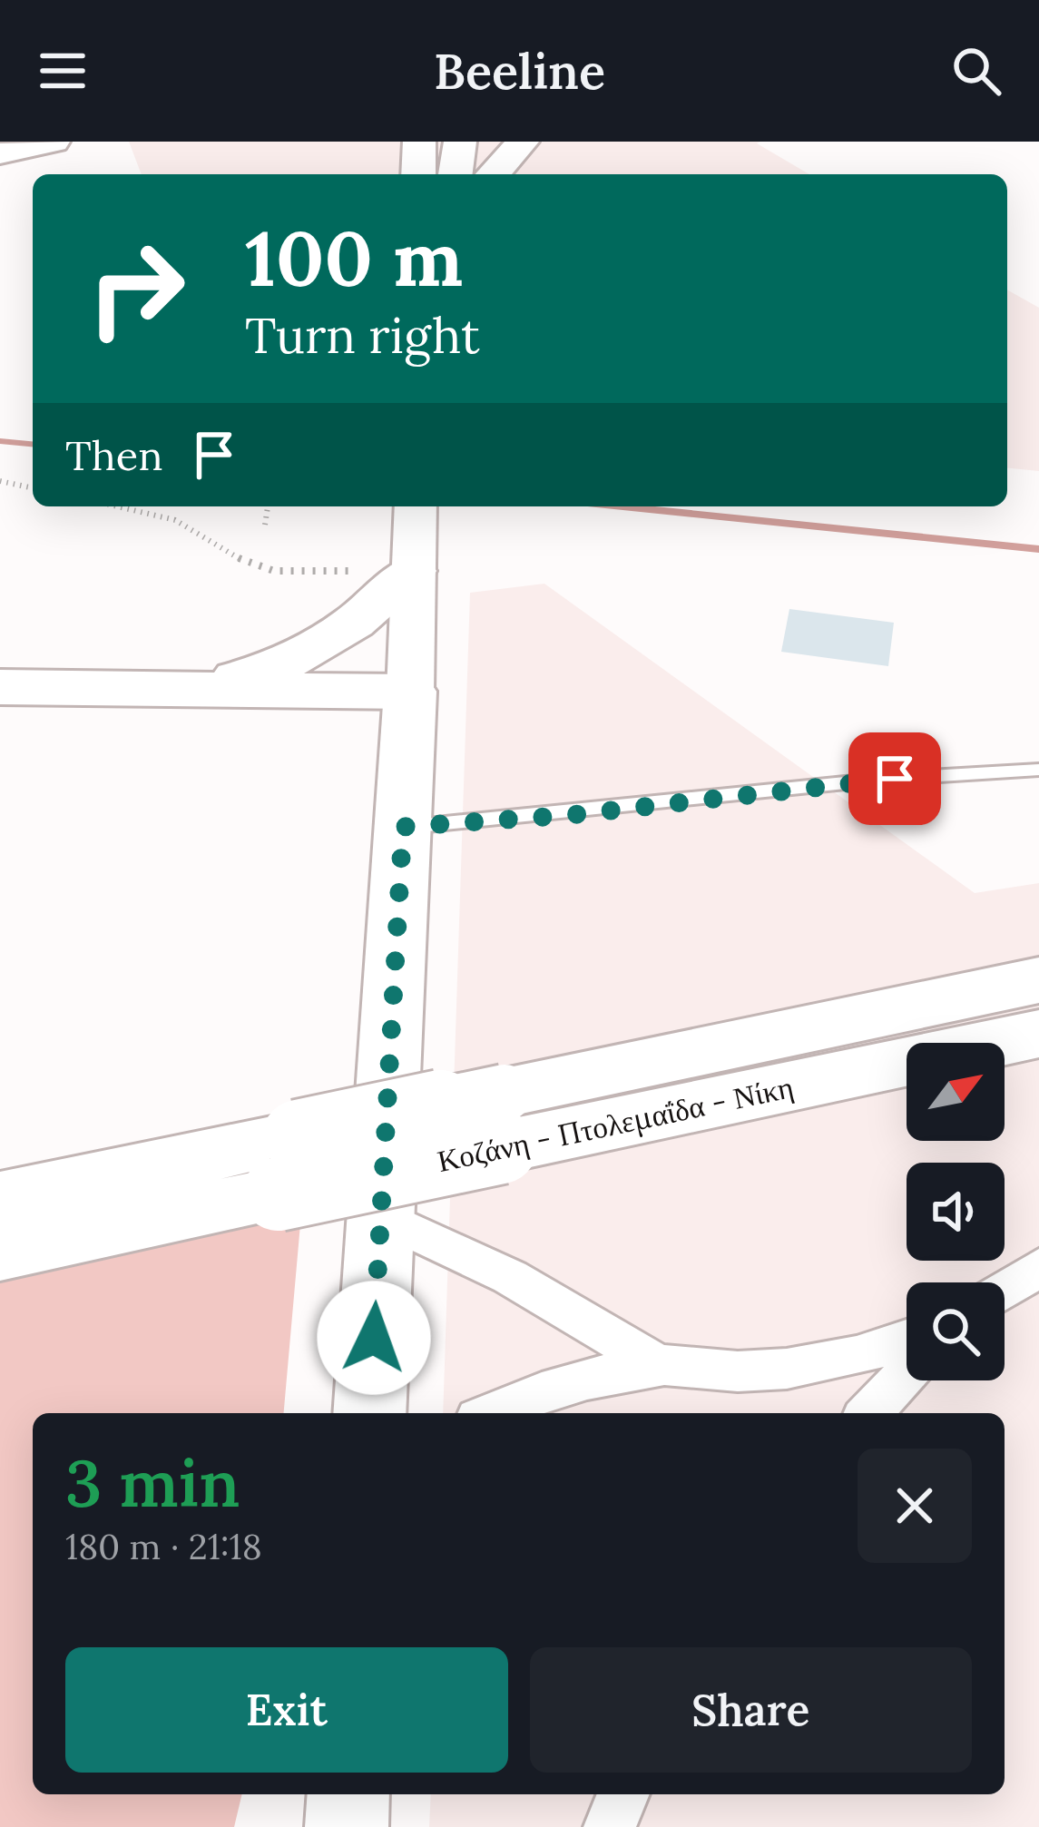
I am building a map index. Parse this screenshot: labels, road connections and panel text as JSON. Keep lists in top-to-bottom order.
{
  "streets": {
    "main road": ["Κοζάνη - Πτολεμαΐδα - Νίκη"]
  },
  "north": "top right",
  "page": {
    "header": "Beeline",
    "turn": ["100 m", "Turn right"],
    "then": "Then",
    "heading": ["3 min", "180 m · 21:18"],
    "buttons": ["Exit", "Share"]
  }
}
